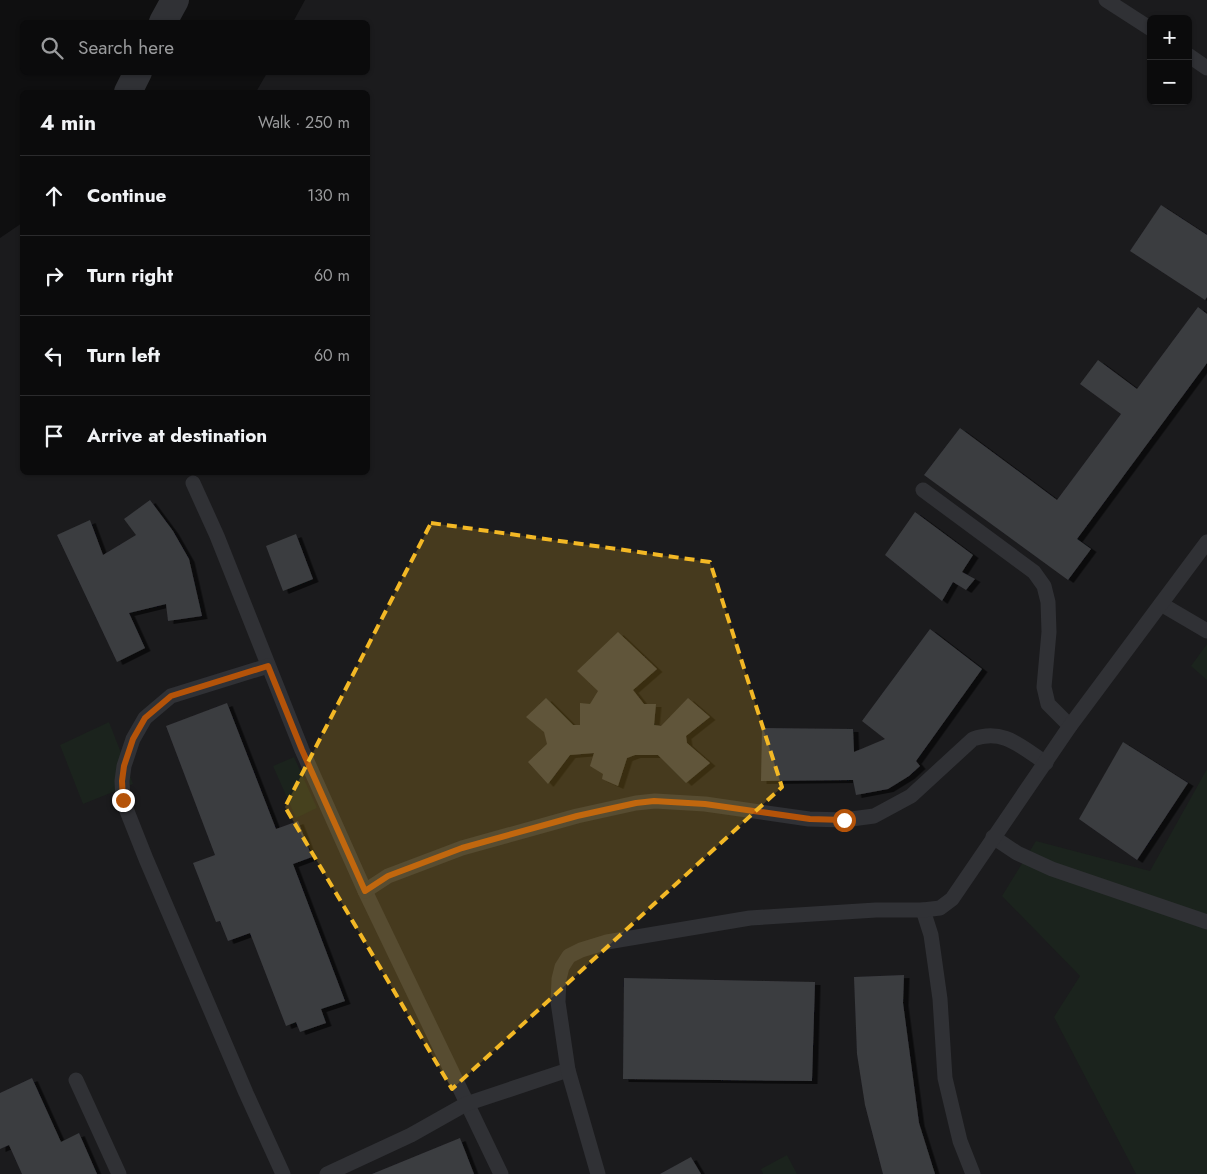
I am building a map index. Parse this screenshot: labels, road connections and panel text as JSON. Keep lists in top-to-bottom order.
{
  "page": {
    "map_buttons": ["+", "−"],
    "search": "Search here",
    "heading": ["4 min", "Walk · 250 m"],
    "list": [
      ["Continue", "130 m"],
      ["Turn right", "60 m"],
      ["Turn left", "60 m"],
      "Arrive at destination"
    ]
  }
}
